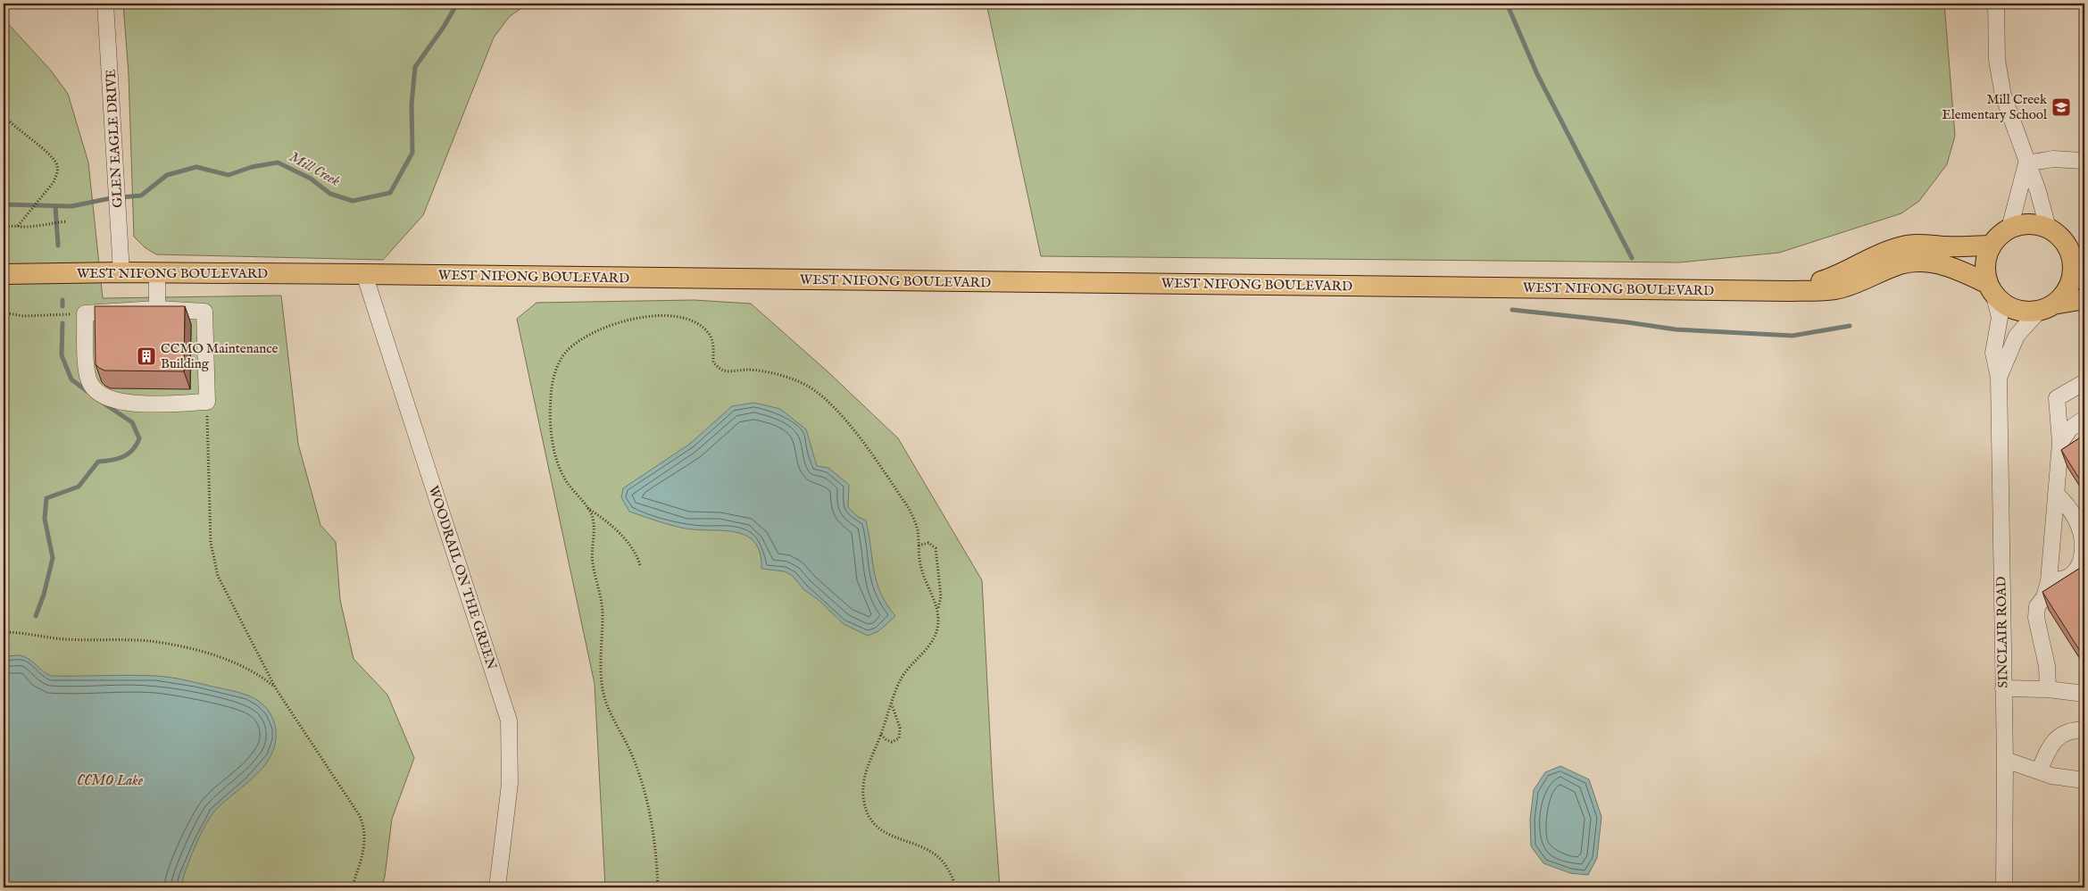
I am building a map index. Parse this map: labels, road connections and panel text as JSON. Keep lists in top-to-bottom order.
{
  "streets": {
    "main road": ["WEST NIFONG BOULEVARD"],
    "street": ["GLEN EAGLE DRIVE", "WOODRAIL ON THE GREEN", "SINCLAIR ROAD"]
  },
  "crossings": [
    ["GLEN EAGLE DRIVE", "WEST NIFONG BOULEVARD"],
    ["WEST NIFONG BOULEVARD", "WOODRAIL ON THE GREEN"],
    ["WEST NIFONG BOULEVARD", "SINCLAIR ROAD"]
  ],
  "water": ["Mill Creek", "CCMO Lake"],
  "places": {
    "school or university": ["Mill Creek Elementary School"],
    "building": ["CCMO Maintenance Building"]
  }
}
